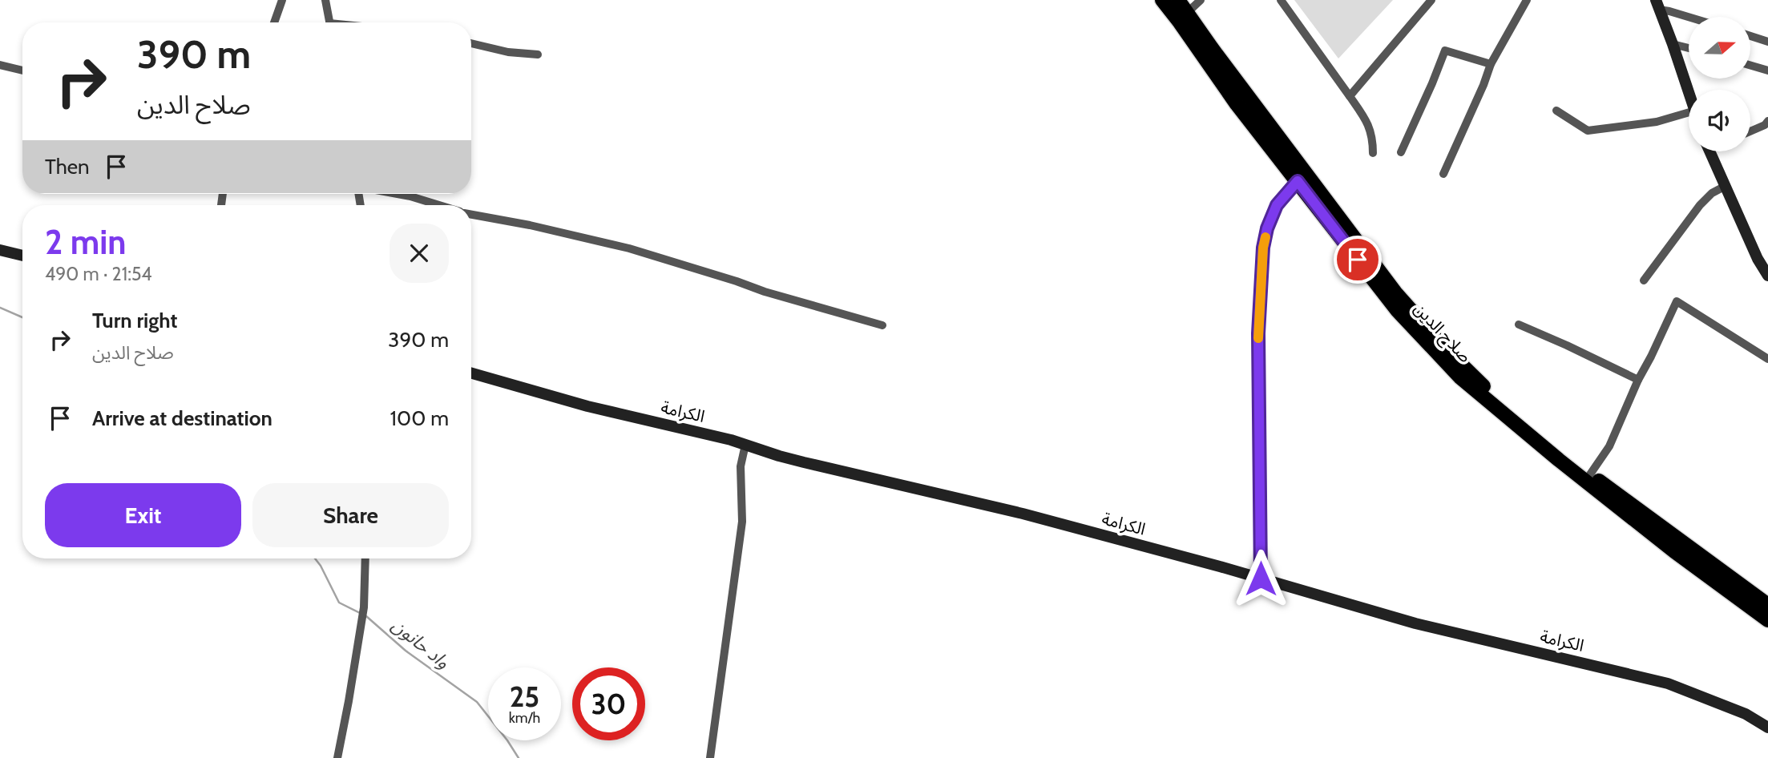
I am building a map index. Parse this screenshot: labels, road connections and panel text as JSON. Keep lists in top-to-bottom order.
{
  "streets": {
    "highway": ["صلاح الدين"],
    "main road": ["الكرامة"]
  },
  "water": ["واد حانون"],
  "north": "right",
  "page": {
    "turn": ["390 m", "صلاح الدين"],
    "then": "Then",
    "heading": ["2 min", "490 m · 21:54"],
    "list": [
      {
        "name": "Turn right",
        "note": "صلاح الدين",
        "value": "390 m"
      },
      {
        "name": "Arrive at destination",
        "value": "100 m"
      }
    ],
    "buttons": ["Exit", "Share"],
    "speed": "25 km/h",
    "limit": "30"
  }
}
